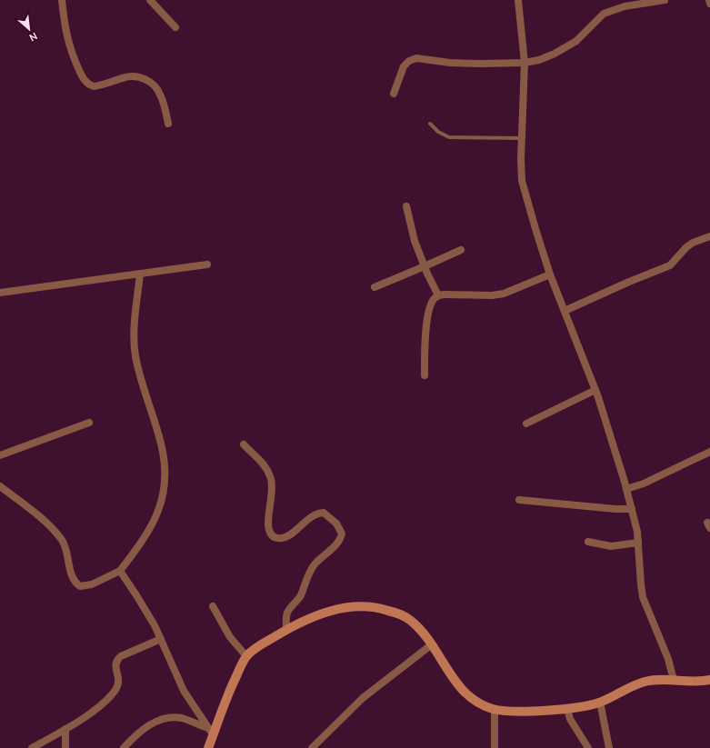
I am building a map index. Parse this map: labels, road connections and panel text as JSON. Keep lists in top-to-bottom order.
{
  "north": "bottom right"
}
